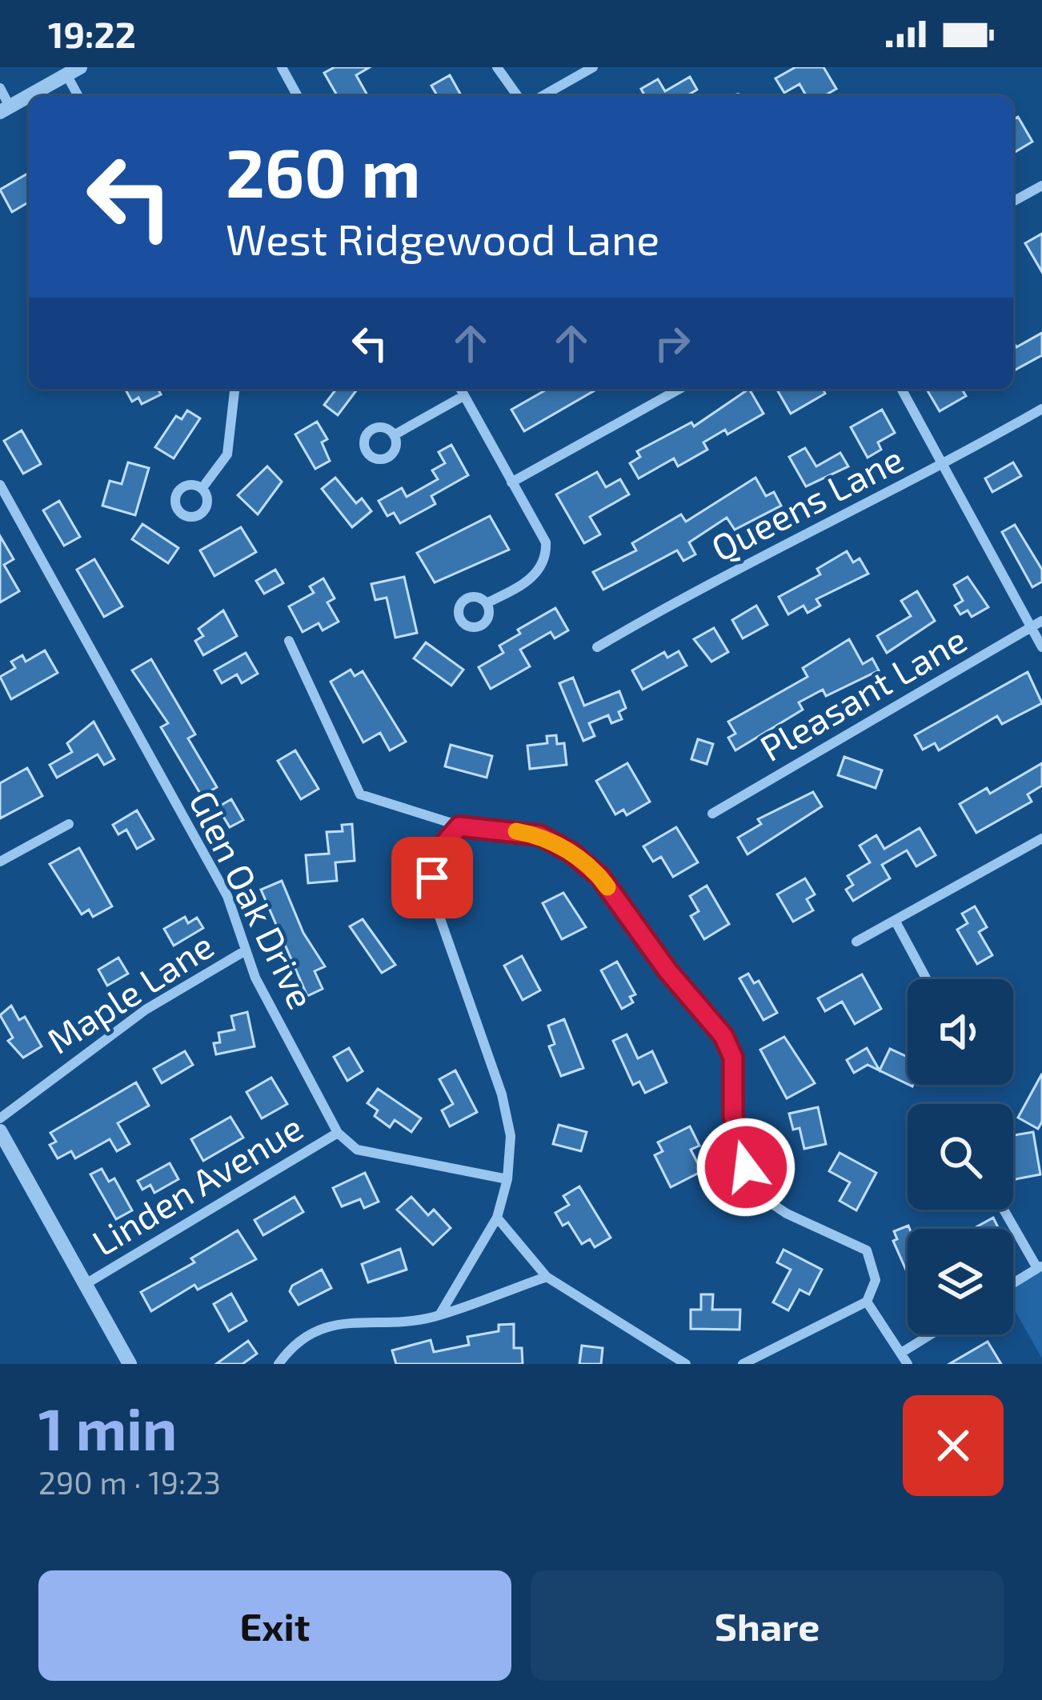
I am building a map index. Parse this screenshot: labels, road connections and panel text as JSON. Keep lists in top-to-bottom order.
{
  "streets": {
    "street": [
      "Queens Lane",
      "Pleasant Lane",
      "Glen Oak Drive",
      "Maple Lane",
      "Linden Avenue"
    ]
  },
  "crossings": [
    ["Glen Oak Drive", "Maple Lane"],
    ["Glen Oak Drive", "Linden Avenue"]
  ],
  "page": {
    "status": "19:22",
    "turn": ["260 m", "West Ridgewood Lane"],
    "heading": ["1 min", "290 m · 19:23"],
    "buttons": ["Exit", "Share"]
  }
}
